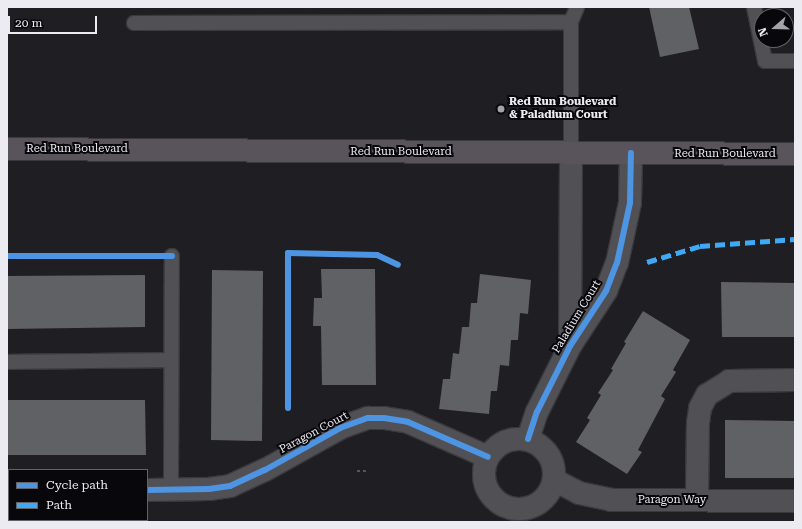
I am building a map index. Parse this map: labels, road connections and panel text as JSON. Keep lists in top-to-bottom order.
{
  "streets": {
    "main road": ["Red Run Boulevard"],
    "street": ["Paladium Court", "Paragon Court", "Paragon Way"]
  },
  "crossings": [
    ["Red Run Boulevard", "Paladium Court"],
    ["Paladium Court", "Paragon Court"],
    ["Paladium Court", "Paragon Way"],
    ["Paragon Court", "Paragon Way"]
  ],
  "places": ["Red Run Boulevard & Paladium Court"],
  "legend": ["Cycle path", "Path"],
  "scale_bar": "20 m",
  "north": "left"
}
